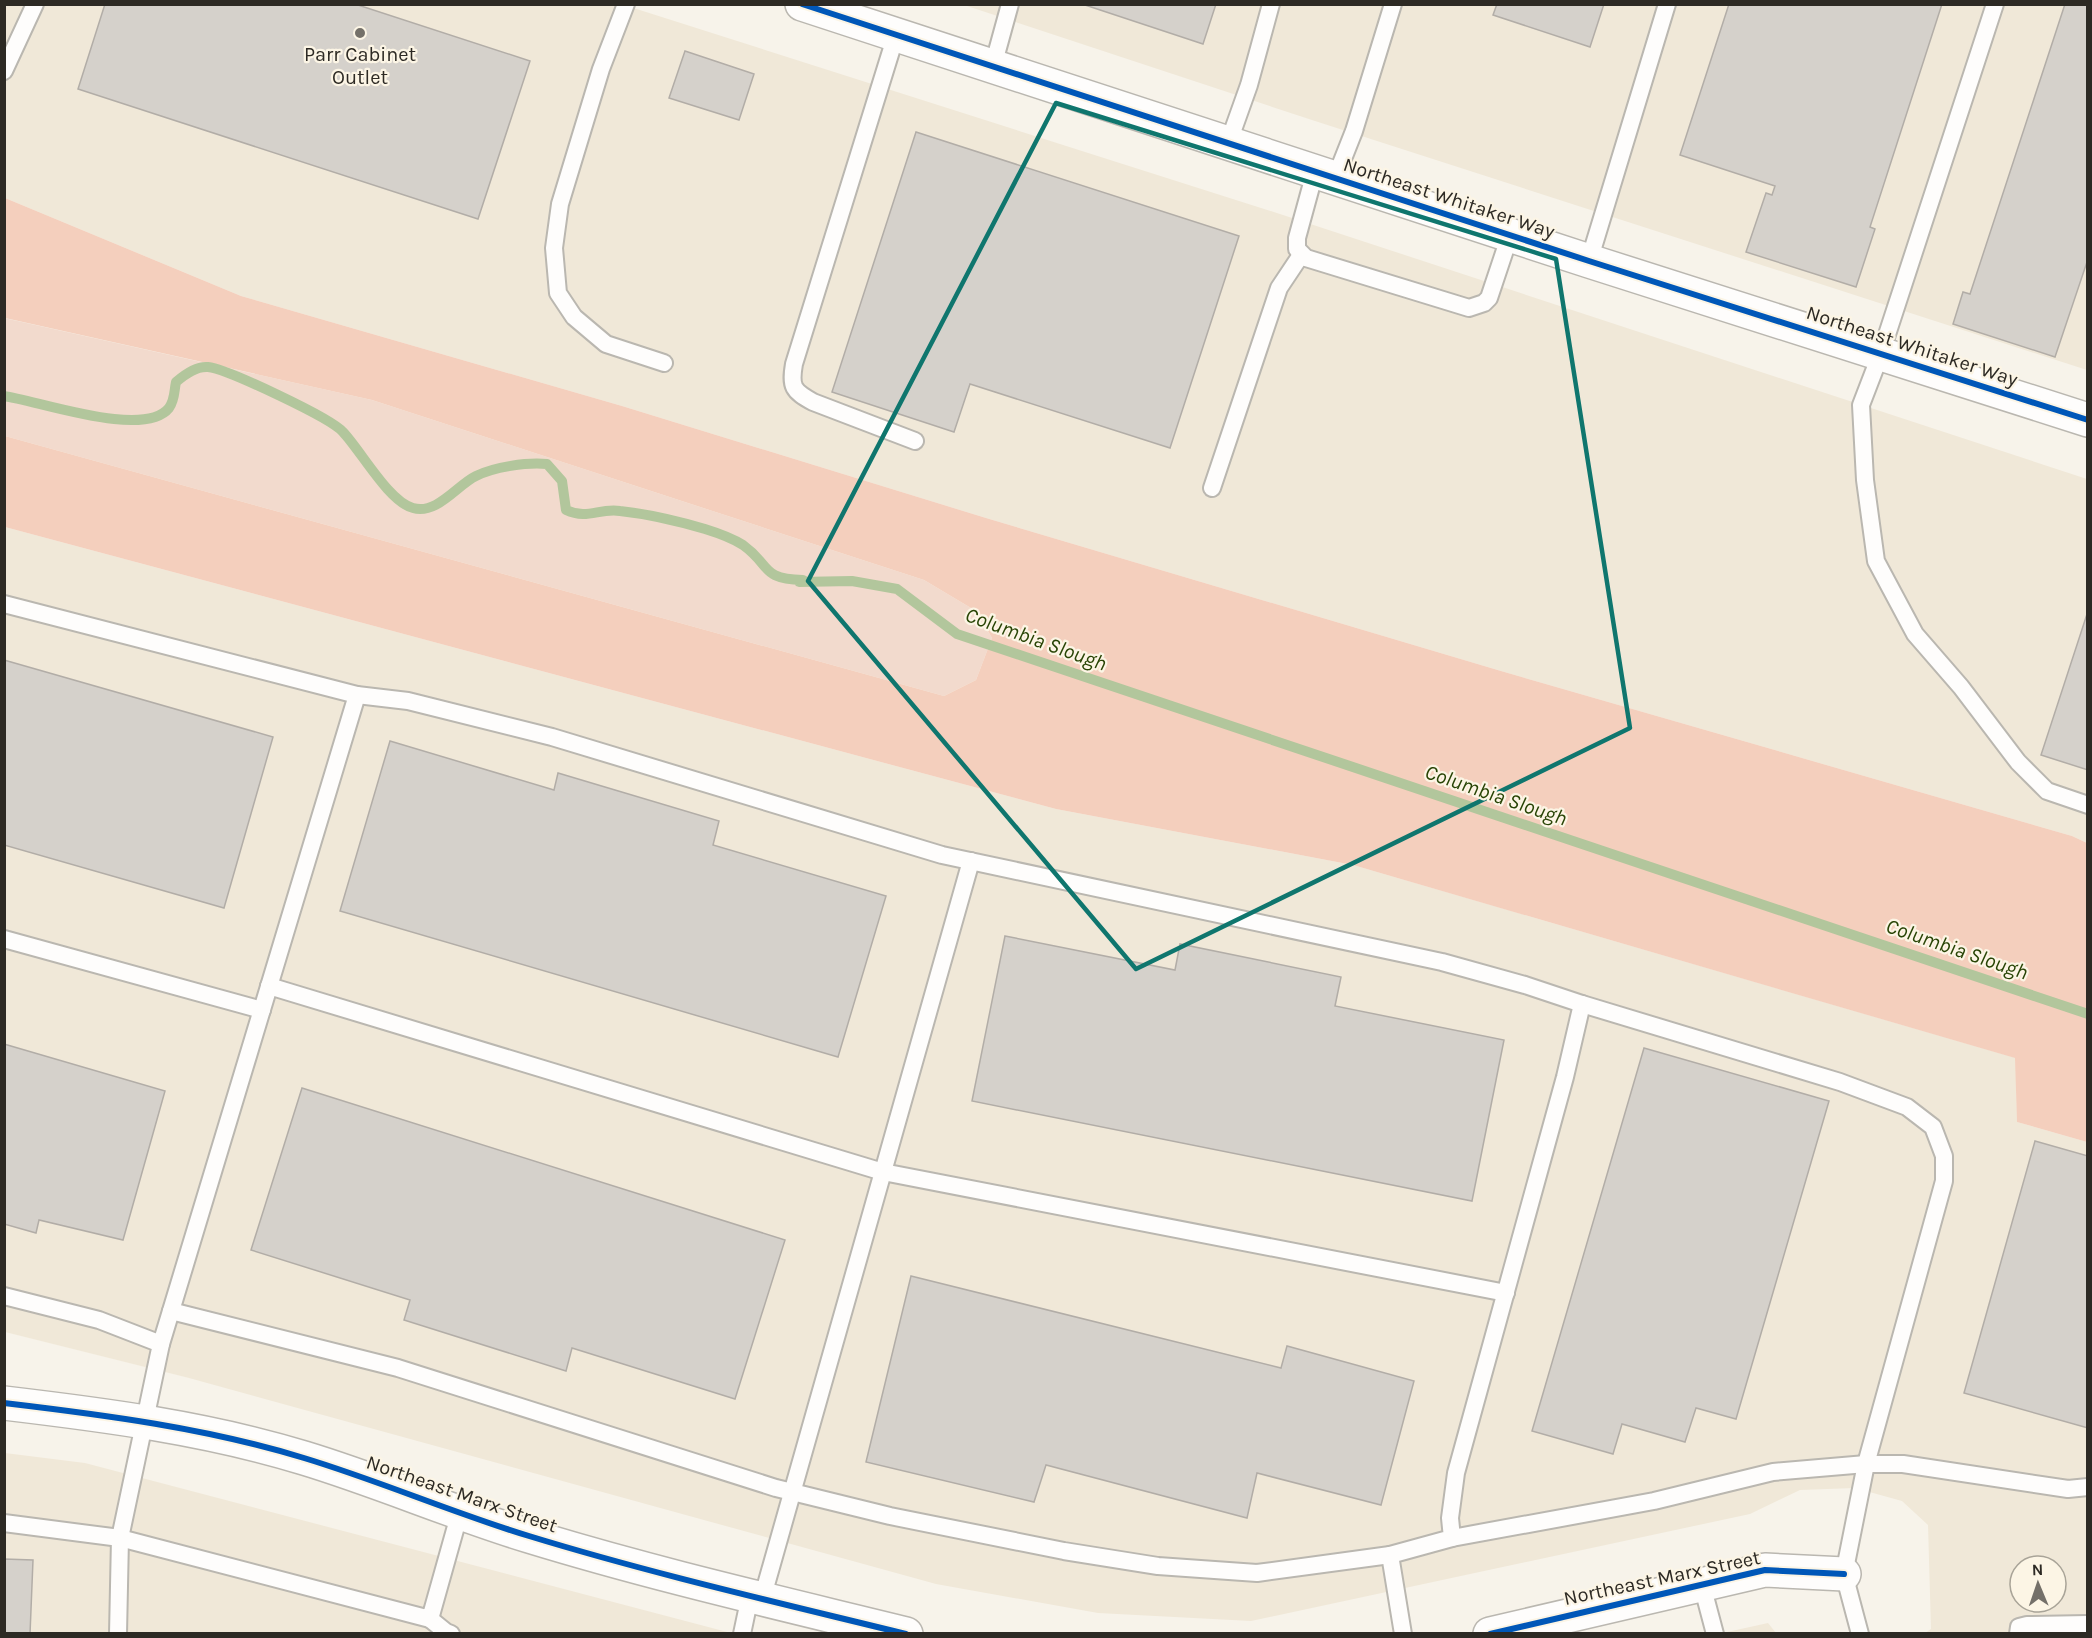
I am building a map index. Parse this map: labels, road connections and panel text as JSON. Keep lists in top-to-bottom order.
{
  "streets": {
    "street": ["Northeast Whitaker Way", "Northeast Marx Street"]
  },
  "water": ["Columbia Slough"],
  "places": ["Parr Cabinet Outlet"],
  "north": "top"
}
